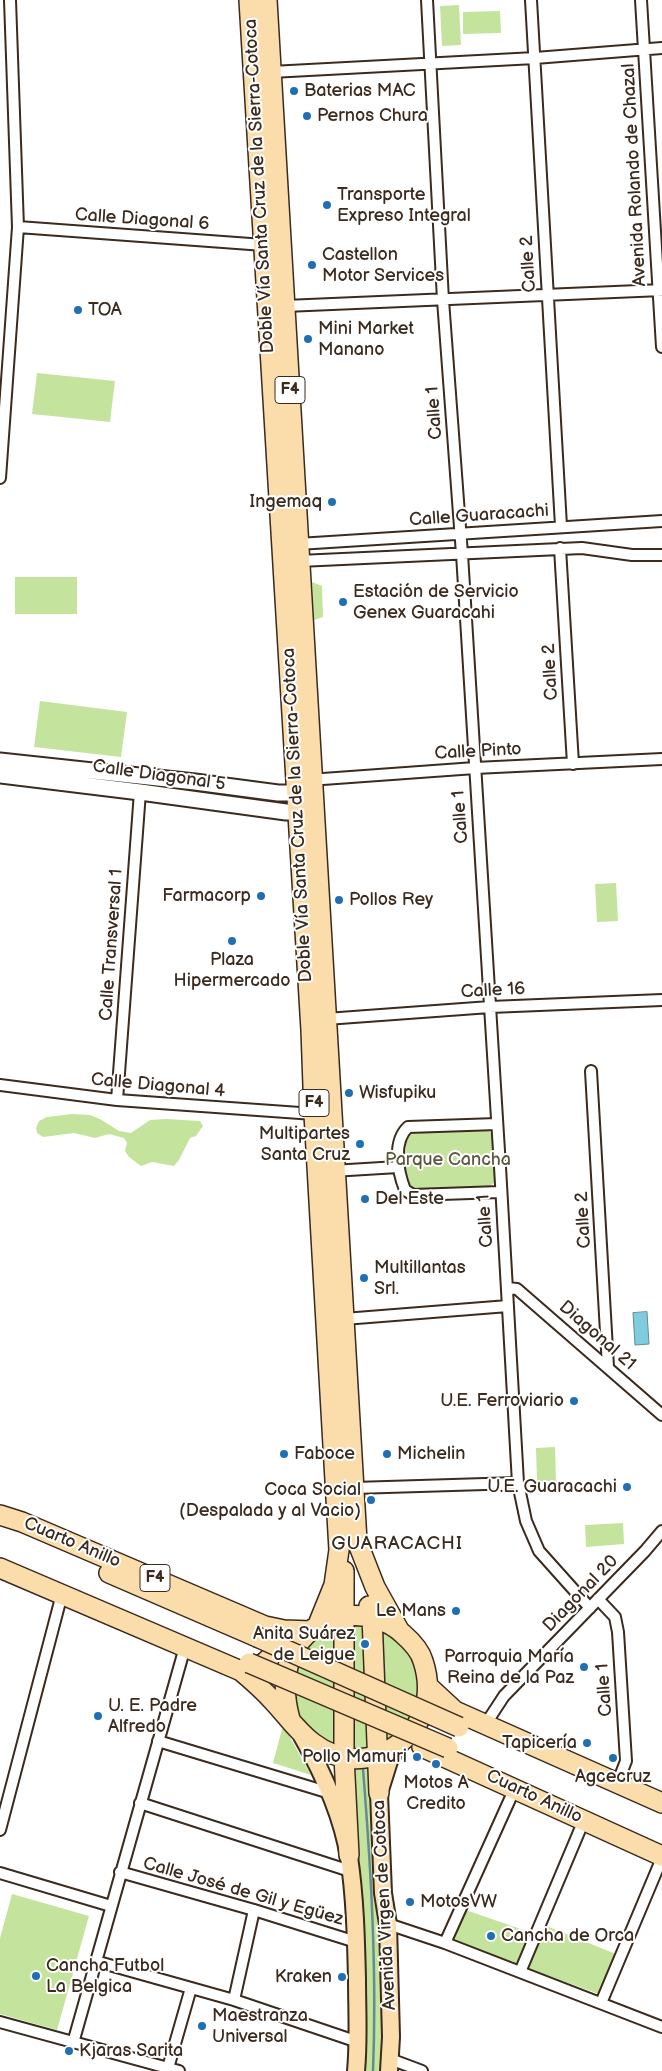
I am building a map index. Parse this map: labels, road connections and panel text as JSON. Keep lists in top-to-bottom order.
{
  "streets": {
    "highway": ["Doble Vía Santa Cruz de la Sierra-Cotoca", "F4", "Cuarto Anillo"],
    "main road": ["Avenida Virgen de Cotoca"],
    "street": [
      "Avenida Rolando de Chazal",
      "Calle Diagonal 6",
      "Calle 2",
      "Calle 1",
      "Calle Guaracachi",
      "Calle Pinto",
      "Calle Diagonal 5",
      "Calle Transversal 1",
      "Calle 16",
      "Calle Diagonal 4",
      "Diagonal 21",
      "Diagonal 20",
      "Calle José de Gil y Egüez"
    ]
  },
  "crossings": [
    ["Doble Vía Santa Cruz de la Sierra-Cotoca", "Calle Diagonal 6"],
    ["Doble Vía Santa Cruz de la Sierra-Cotoca", "F4"],
    ["Doble Vía Santa Cruz de la Sierra-Cotoca", "Calle Guaracachi"],
    ["Doble Vía Santa Cruz de la Sierra-Cotoca", "Calle Pinto"],
    ["Doble Vía Santa Cruz de la Sierra-Cotoca", "Calle Diagonal 5"],
    ["Doble Vía Santa Cruz de la Sierra-Cotoca", "Calle 16"],
    ["Doble Vía Santa Cruz de la Sierra-Cotoca", "Calle Diagonal 4"],
    ["Doble Vía Santa Cruz de la Sierra-Cotoca", "Cuarto Anillo"],
    ["Calle 2", "Calle Guaracachi"],
    ["Calle 2", "Calle Pinto"],
    ["Calle 2", "Diagonal 21"],
    ["F4", "Cuarto Anillo"],
    ["F4", "Avenida Virgen de Cotoca"],
    ["Calle 1", "Calle Guaracachi"],
    ["Calle 1", "Calle Pinto"],
    ["Calle 1", "Calle 16"],
    ["Calle 1", "Diagonal 21"],
    ["Calle 1", "Diagonal 20"],
    ["Calle Pinto", "Calle Diagonal 5"],
    ["Calle Diagonal 5", "Calle Transversal 1"],
    ["Calle Transversal 1", "Calle Diagonal 4"],
    ["Cuarto Anillo", "Avenida Virgen de Cotoca"],
    ["Calle José de Gil y Egüez", "Avenida Virgen de Cotoca"]
  ],
  "districts": ["GUARACACHI"],
  "parks": ["Parque Cancha"],
  "places": [
    "Baterias MAC",
    "Pernos Chura",
    "Transporte Expreso Integral",
    "Castellon Motor Services",
    "TOA",
    "Mini Market Manano",
    "Ingemaq",
    "Estación de Servicio Genex Guaracahi",
    "Farmacorp",
    "Pollos Rey",
    "Plaza Hipermercado",
    "Wisfupiku",
    "Multipartes Santa Cruz",
    "Del Este",
    "Multillantas Srl.",
    "U.E. Ferroviario",
    "Faboce",
    "Michelin",
    "U.E. Guaracachi",
    "Coca Social (Despalada y al Vacio)",
    "Le Mans",
    "Anita Suárez de Leigue",
    "Parroquia María Reina de la Paz",
    "U. E. Padre Alfredo",
    "Tapicería",
    "Pollo Mamuri",
    "Agcecruz",
    "Motos A Credito",
    "MotosVW",
    "Cancha de Orca",
    "Cancha Futbol La Belgica",
    "Kraken",
    "Maestranza Universal",
    "Kjaras Sarita"
  ]
}
